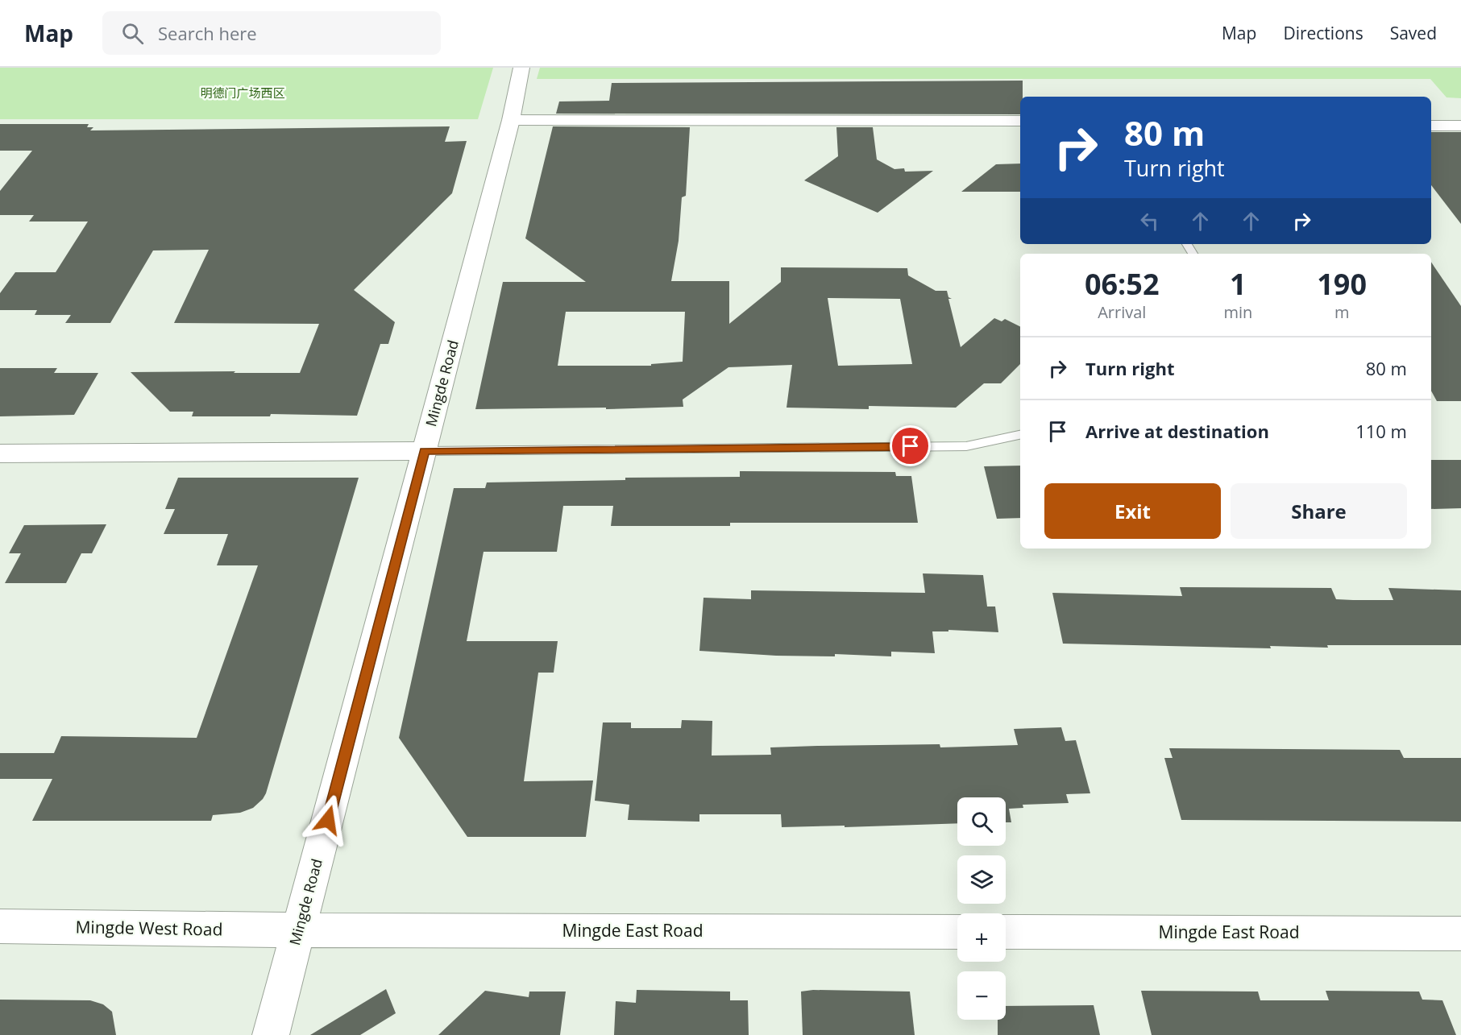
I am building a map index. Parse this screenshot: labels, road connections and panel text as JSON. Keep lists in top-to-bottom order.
{
  "streets": {
    "street": ["Mingde Road", "Mingde West Road", "Mingde East Road"]
  },
  "crossings": [
    ["Mingde Road", "Mingde West Road"],
    ["Mingde Road", "Mingde East Road"],
    ["Mingde West Road", "Mingde East Road"]
  ],
  "parks": ["明德门广场西区"],
  "page": {
    "header": "Map",
    "search": "Search here",
    "nav": ["Map", "Directions", "Saved"],
    "turn": ["80 m", "Turn right"],
    "eta": [
      "06:52",
      "Arrival",
      "1",
      "min",
      "190",
      "m"
    ],
    "list": [
      {
        "name": "Turn right",
        "value": "80 m"
      },
      {
        "name": "Arrive at destination",
        "value": "110 m"
      }
    ],
    "buttons": ["Exit", "Share"],
    "map_buttons": ["+", "−"]
  }
}
